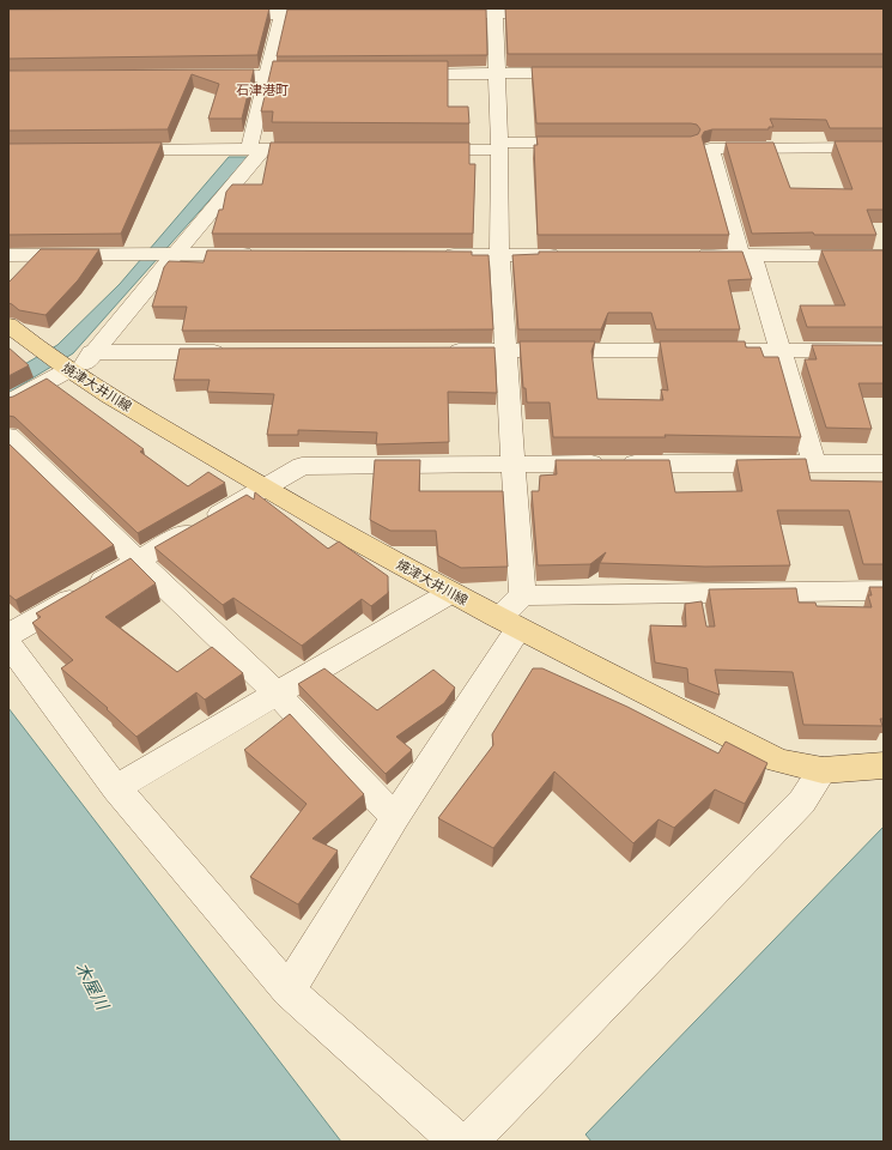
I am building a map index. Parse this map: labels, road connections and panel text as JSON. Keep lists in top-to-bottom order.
{
  "streets": {
    "main road": ["焼津大井川線"]
  },
  "districts": ["石津港町"],
  "water": ["木屋川"]
}
